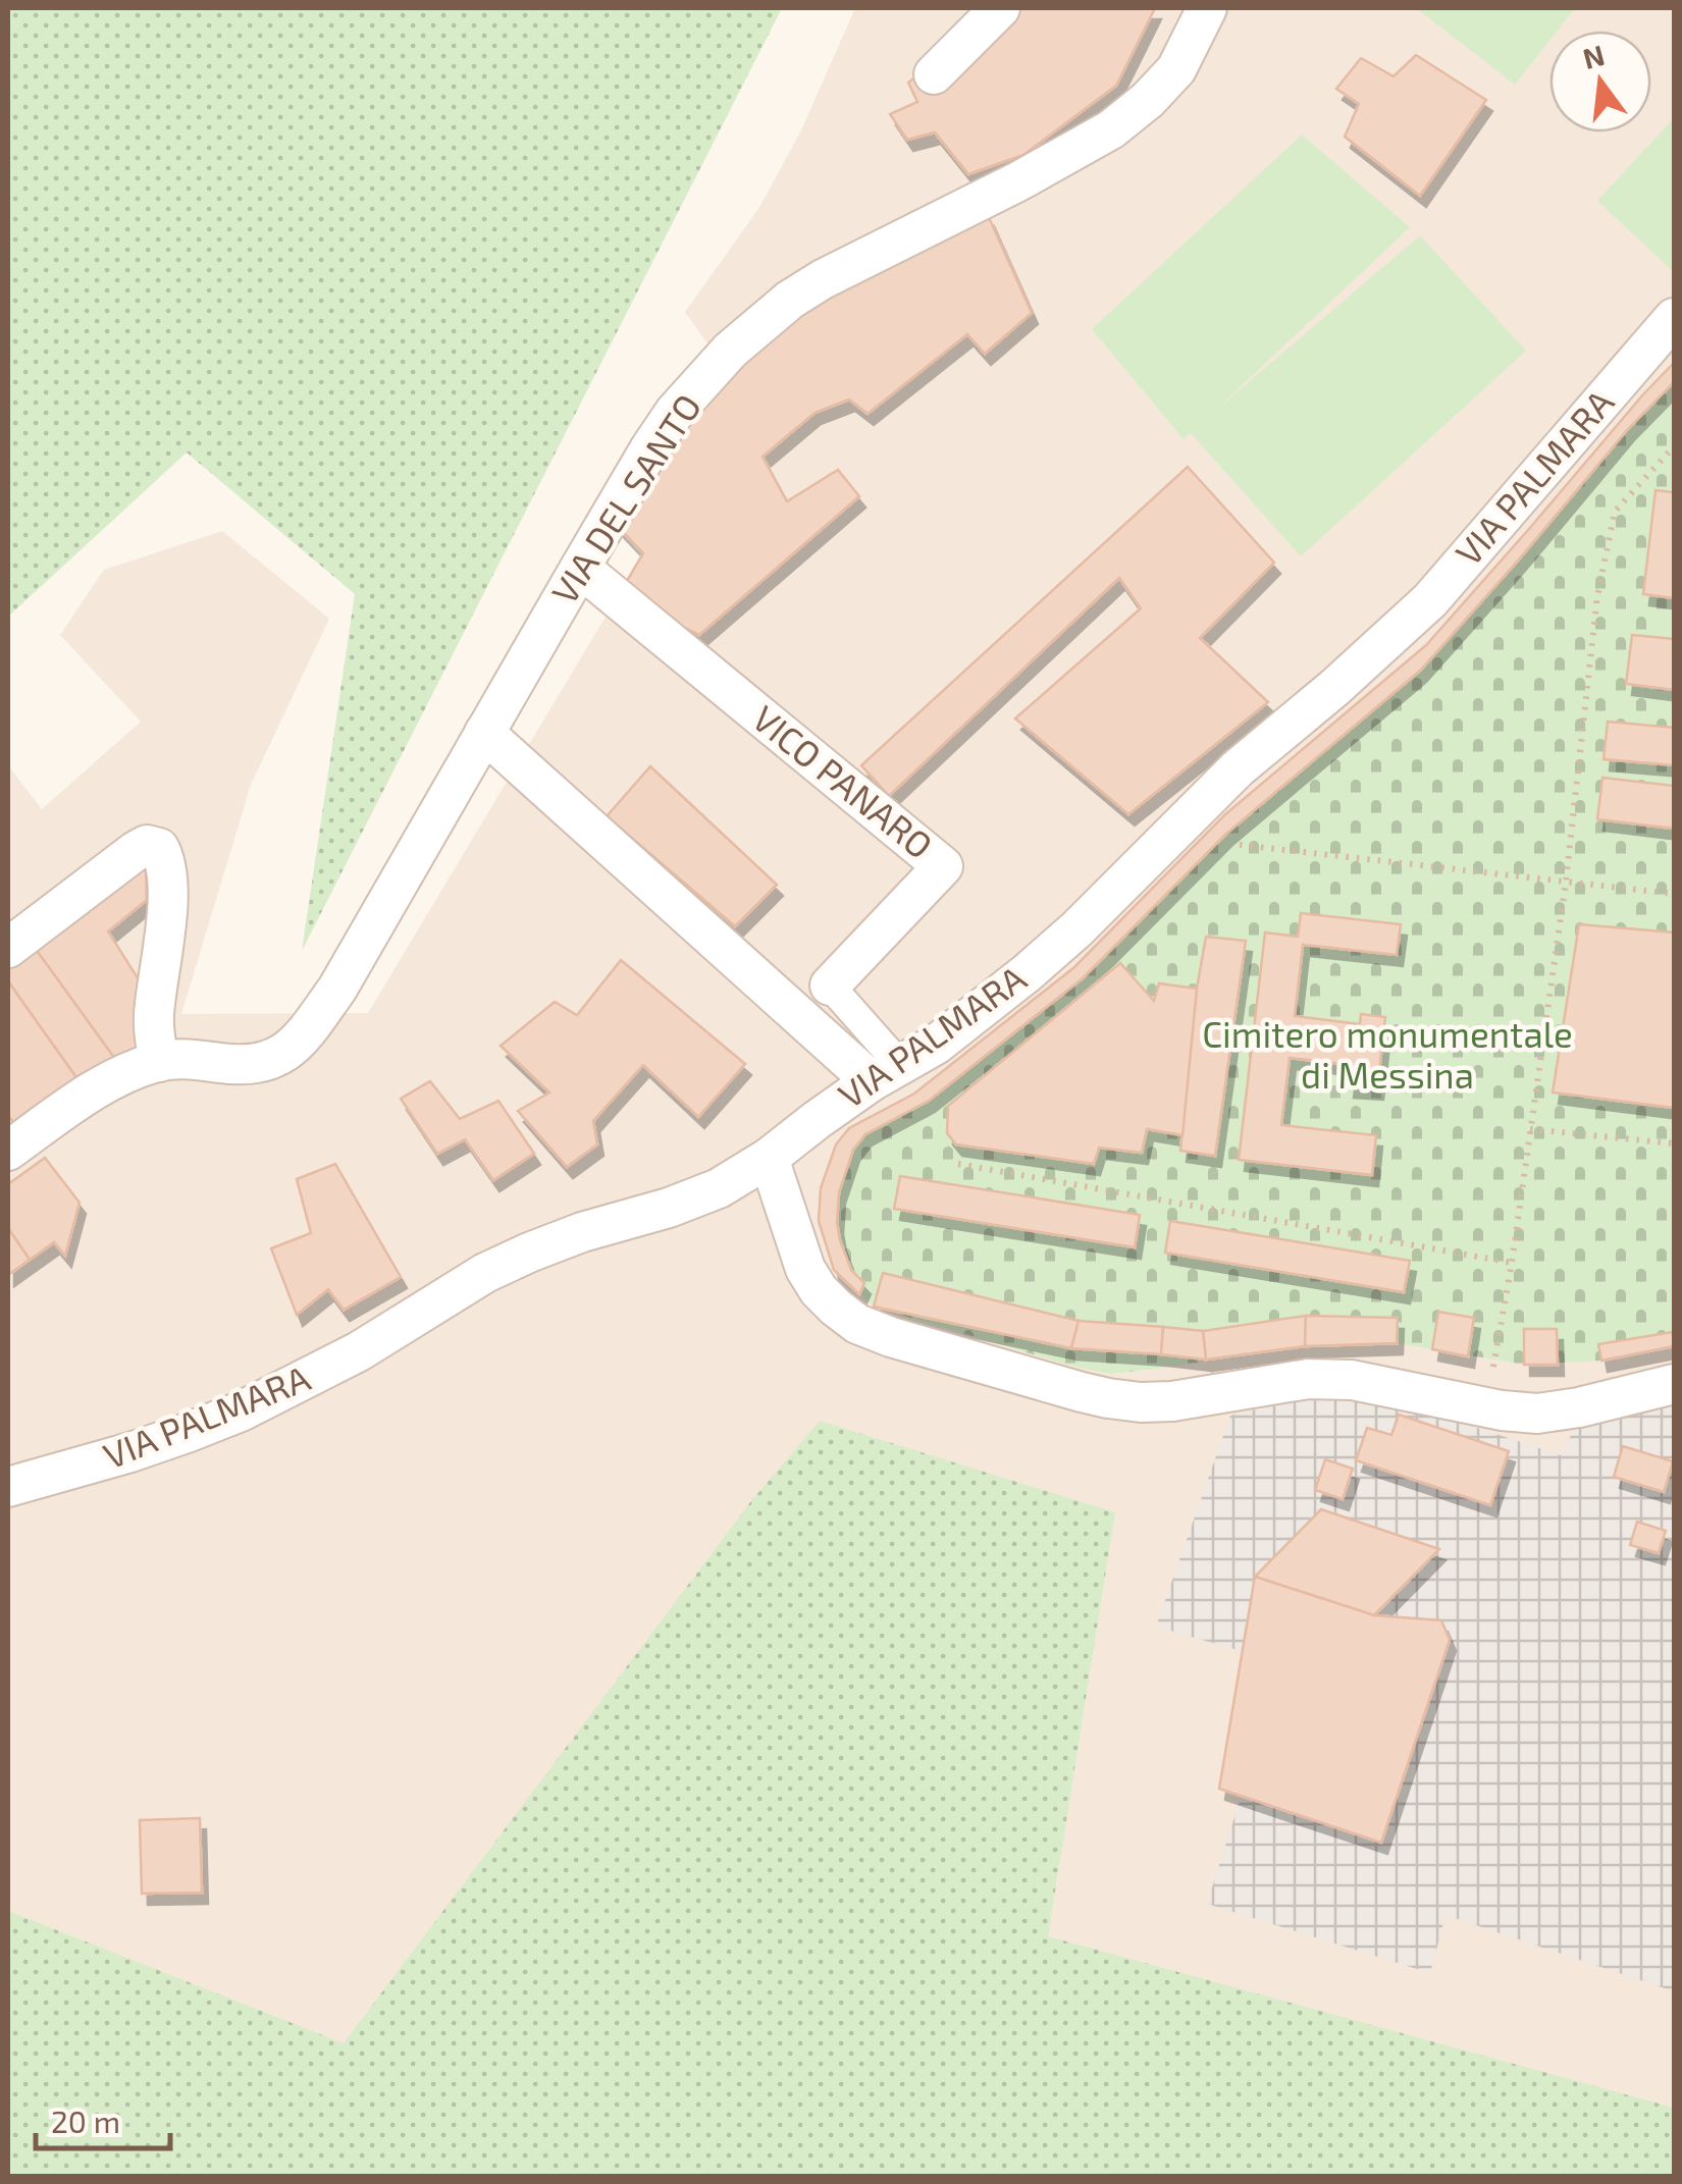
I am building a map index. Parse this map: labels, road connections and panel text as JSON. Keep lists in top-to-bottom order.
{
  "streets": {
    "street": ["VIA PALMARA", "VIA DEL SANTO", "VICO PANARO"]
  },
  "crossings": [
    ["VIA PALMARA", "VICO PANARO"],
    ["VIA DEL SANTO", "VICO PANARO"]
  ],
  "parks": ["Cimitero monumentale di Messina"],
  "scale_bar": "20 m",
  "north": "top"
}
